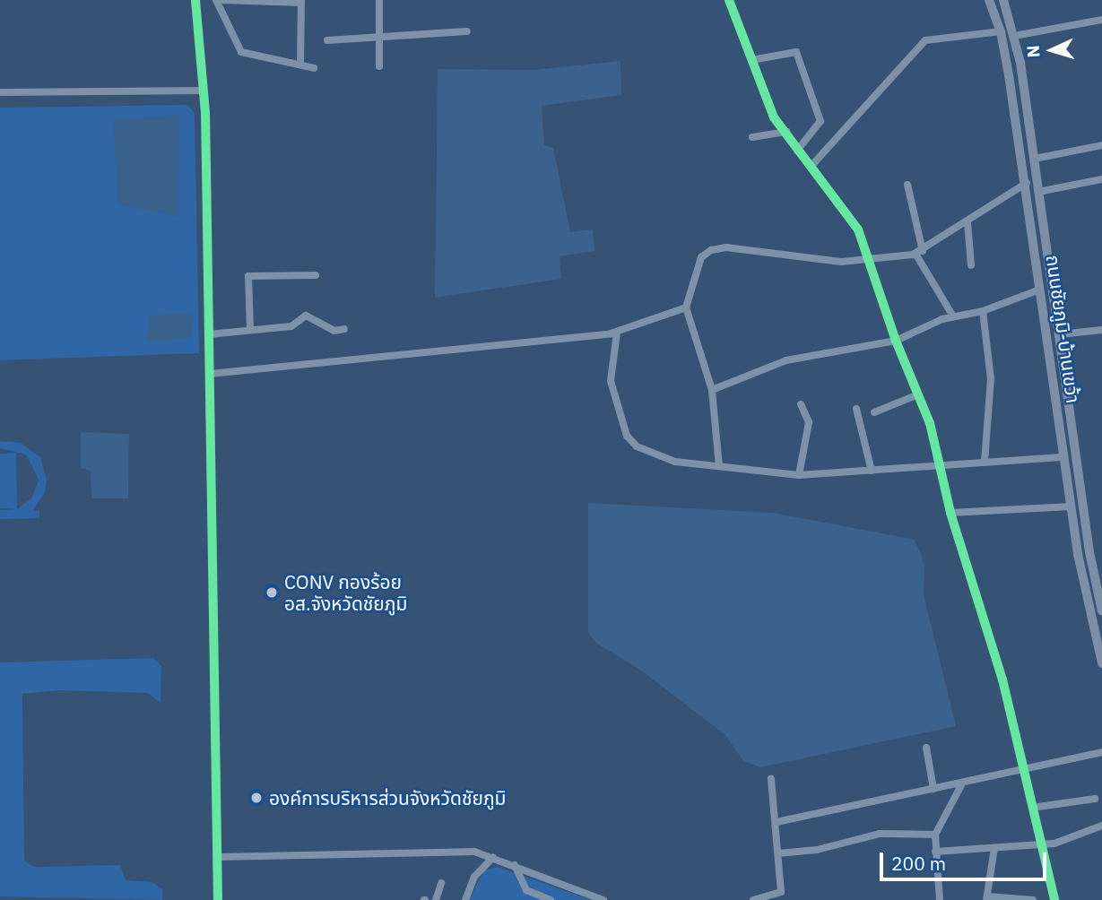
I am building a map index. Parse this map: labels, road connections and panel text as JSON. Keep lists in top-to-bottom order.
{
  "streets": {
    "main road": ["ถนนชัยภูมิ-บ้านเขว้า"]
  },
  "places": ["CONV กองร้อย อส.จังหวัดชัยภูมิ", "องค์การบริหารส่วนจังหวัดชัยภูมิ"],
  "scale_bar": "200 m",
  "north": "left"
}
